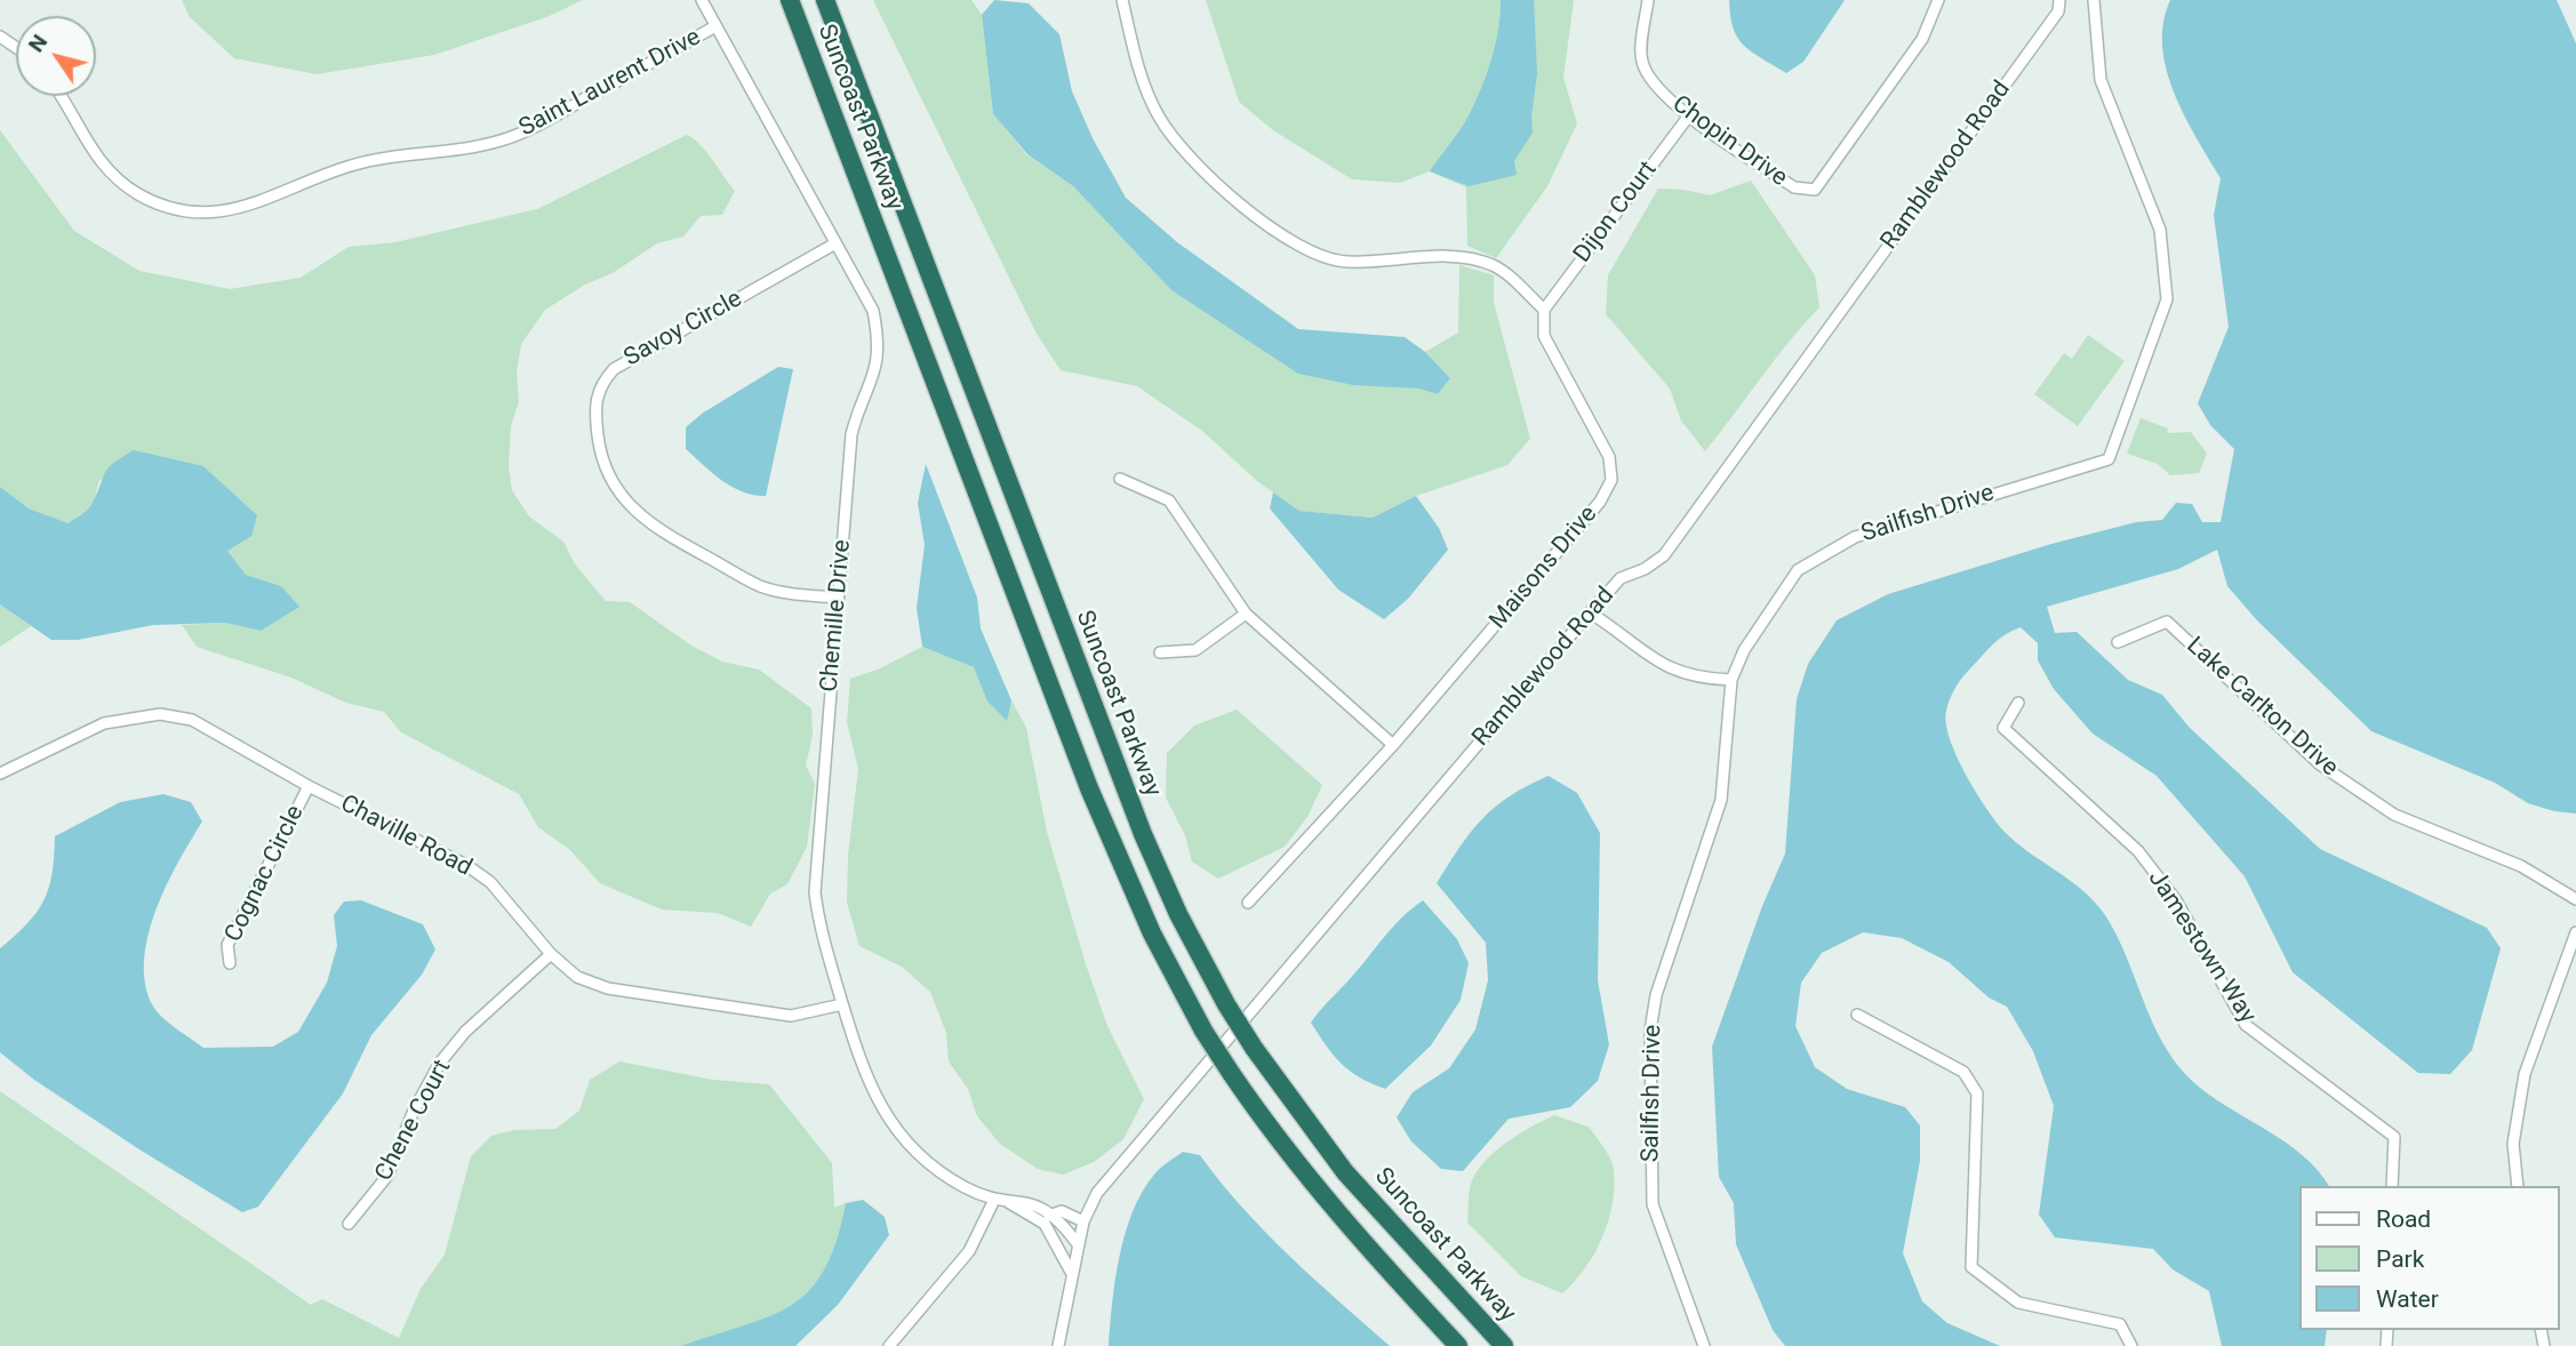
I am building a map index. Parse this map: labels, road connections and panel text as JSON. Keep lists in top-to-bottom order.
{
  "streets": {
    "highway": ["Suncoast Parkway"],
    "street": [
      "Saint Laurent Drive",
      "Chopin Drive",
      "Ramblewood Road",
      "Dijon Court",
      "Savoy Circle",
      "Sailfish Drive",
      "Maisons Drive",
      "Chemille Drive",
      "Lake Carlton Drive",
      "Chaville Road",
      "Cognac Circle",
      "Jamestown Way",
      "Chene Court"
    ]
  },
  "crossings": [
    ["Saint Laurent Drive", "Chemille Drive"],
    ["Chopin Drive", "Dijon Court"],
    ["Ramblewood Road", "Chemille Drive"],
    ["Dijon Court", "Maisons Drive"],
    ["Savoy Circle", "Chemille Drive"],
    ["Chemille Drive", "Chaville Road"],
    ["Chaville Road", "Cognac Circle"],
    ["Chaville Road", "Chene Court"]
  ],
  "legend": ["Road", "Park", "Water"],
  "north": "top left"
}
